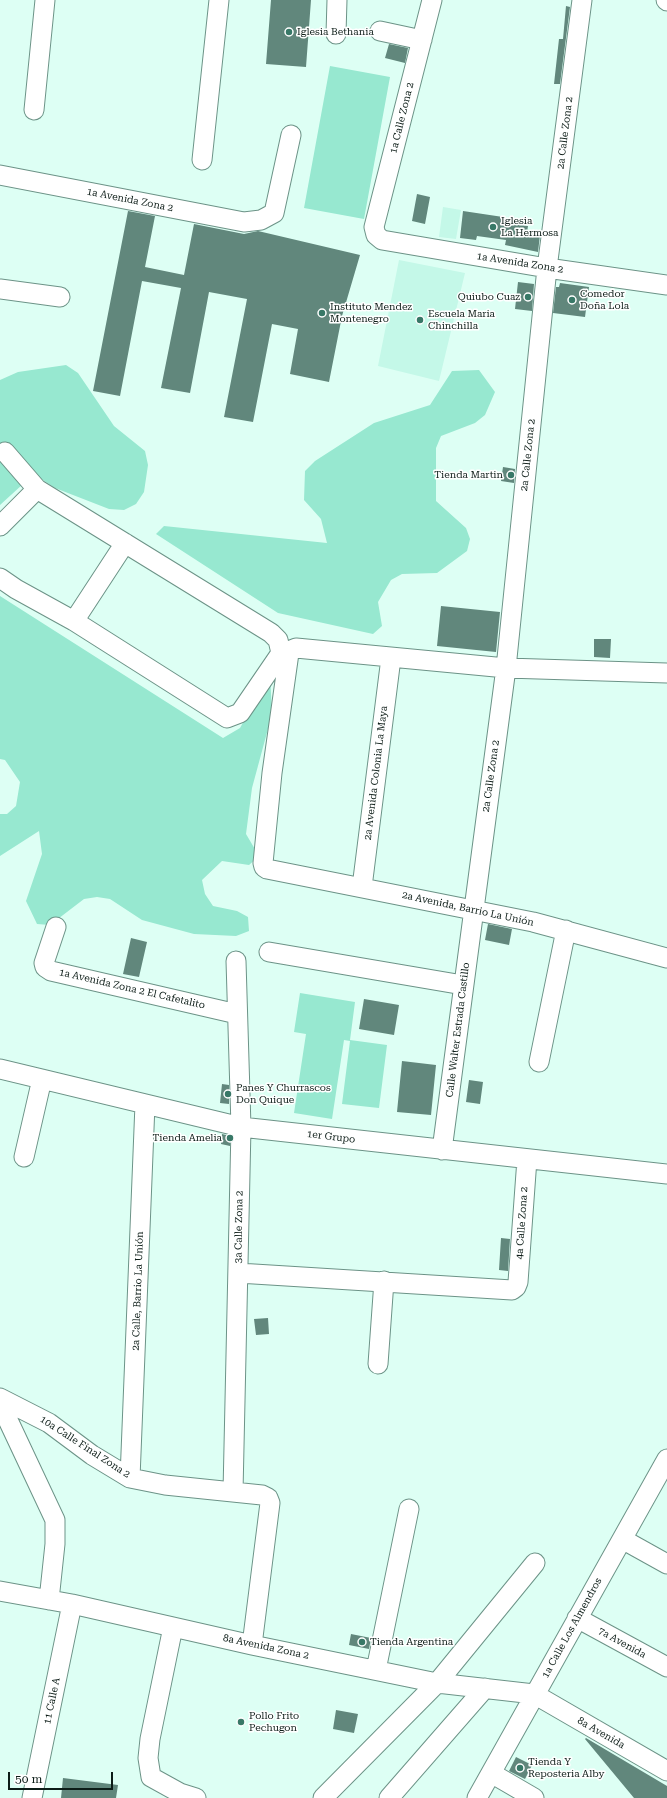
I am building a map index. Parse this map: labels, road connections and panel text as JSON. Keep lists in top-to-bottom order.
{
  "streets": {
    "street": [
      "1a Calle Zona 2",
      "2a Calle Zona 2",
      "1a Avenida Zona 2",
      "2a Avenida Colonia La Maya",
      "2a Avenida, Barrio La Unión",
      "1a Avenida Zona 2 El Cafetalito",
      "Calle Walter Estrada Castillo",
      "1er Grupo",
      "4a Calle Zona 2",
      "3a Calle Zona 2",
      "2a Calle, Barrio La Unión",
      "10a Calle Final Zona 2",
      "1a Calle Los Almendros",
      "7a Avenida",
      "8a Avenida Zona 2",
      "11 Calle A",
      "8a Avenida"
    ]
  },
  "crossings": [
    ["1a Calle Zona 2", "1a Avenida Zona 2"],
    ["2a Calle Zona 2", "1a Avenida Zona 2"],
    ["2a Calle Zona 2", "2a Avenida, Barrio La Unión"],
    ["2a Calle Zona 2", "Calle Walter Estrada Castillo"],
    ["2a Avenida Colonia La Maya", "2a Avenida, Barrio La Unión"],
    ["2a Avenida, Barrio La Unión", "Calle Walter Estrada Castillo"],
    ["1a Avenida Zona 2 El Cafetalito", "3a Calle Zona 2"],
    ["Calle Walter Estrada Castillo", "1er Grupo"],
    ["1er Grupo", "4a Calle Zona 2"],
    ["1er Grupo", "3a Calle Zona 2"],
    ["1er Grupo", "2a Calle, Barrio La Unión"],
    ["3a Calle Zona 2", "10a Calle Final Zona 2"],
    ["2a Calle, Barrio La Unión", "10a Calle Final Zona 2"],
    ["10a Calle Final Zona 2", "8a Avenida Zona 2"],
    ["1a Calle Los Almendros", "7a Avenida"],
    ["1a Calle Los Almendros", "8a Avenida Zona 2"],
    ["1a Calle Los Almendros", "8a Avenida"],
    ["8a Avenida Zona 2", "11 Calle A"],
    ["8a Avenida Zona 2", "8a Avenida"]
  ],
  "places": [
    "Iglesia Bethania",
    "Iglesia La Hermosa",
    "Quiubo Cuaz",
    "Comedor Doña Lola",
    "Instituto Mendez Montenegro",
    "Escuela Maria Chinchilla",
    "Tienda Martin",
    "Panes Y Churrascos Don Quique",
    "Tienda Amelia",
    "Tienda Argentina",
    "Pollo Frito Pechugon",
    "Tienda Y Reposteria Alby"
  ],
  "scale_bar": "50 m"
}
